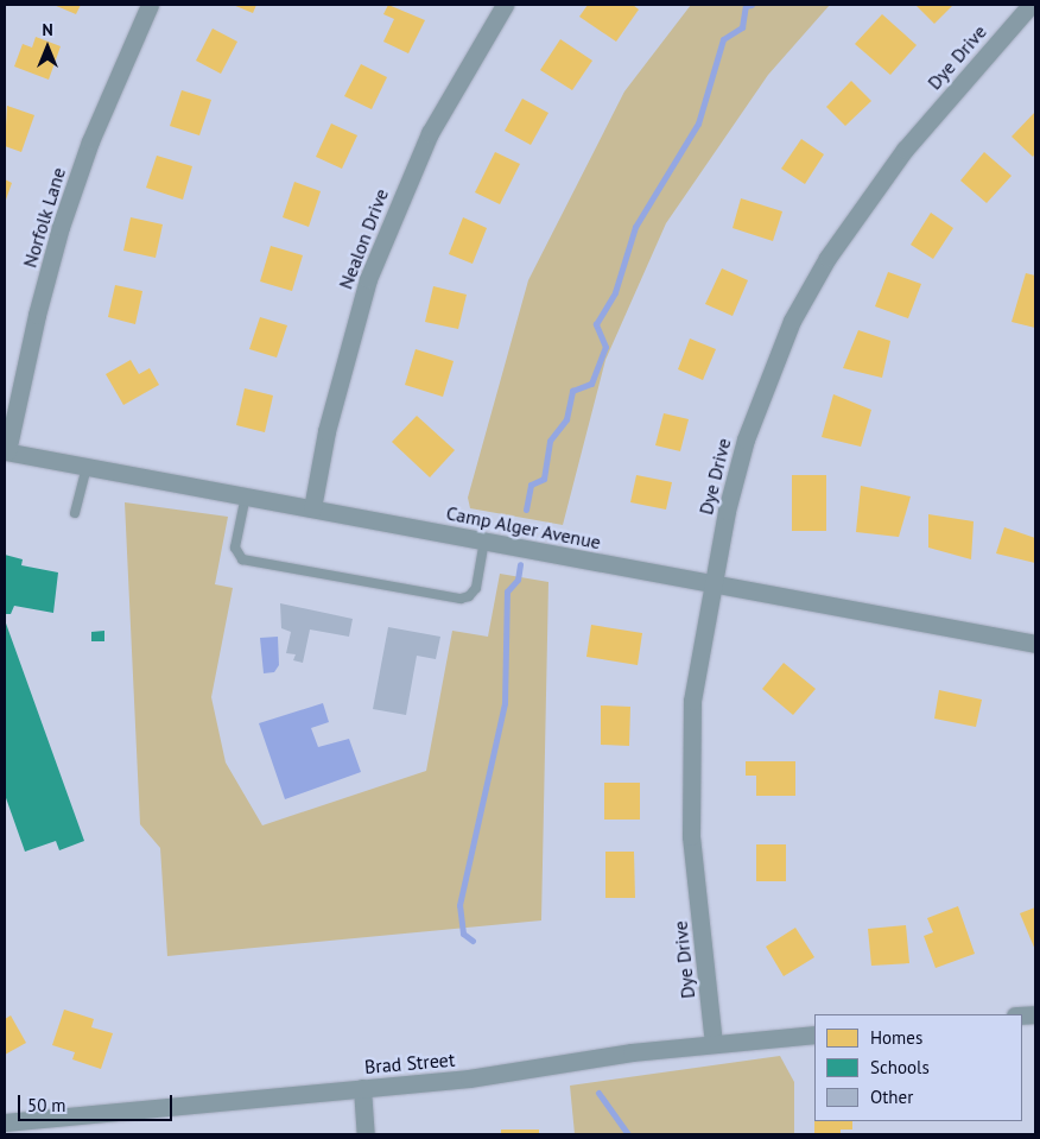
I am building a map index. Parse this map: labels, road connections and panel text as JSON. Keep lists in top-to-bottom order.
{
  "streets": {
    "street": [
      "Dye Drive",
      "Norfolk Lane",
      "Nealon Drive",
      "Camp Alger Avenue",
      "Brad Street"
    ]
  },
  "crossings": [
    ["Dye Drive", "Camp Alger Avenue"],
    ["Dye Drive", "Brad Street"],
    ["Norfolk Lane", "Camp Alger Avenue"],
    ["Nealon Drive", "Camp Alger Avenue"]
  ],
  "legend": ["Homes", "Schools", "Other"],
  "scale_bar": "50 m",
  "north": "top"
}
